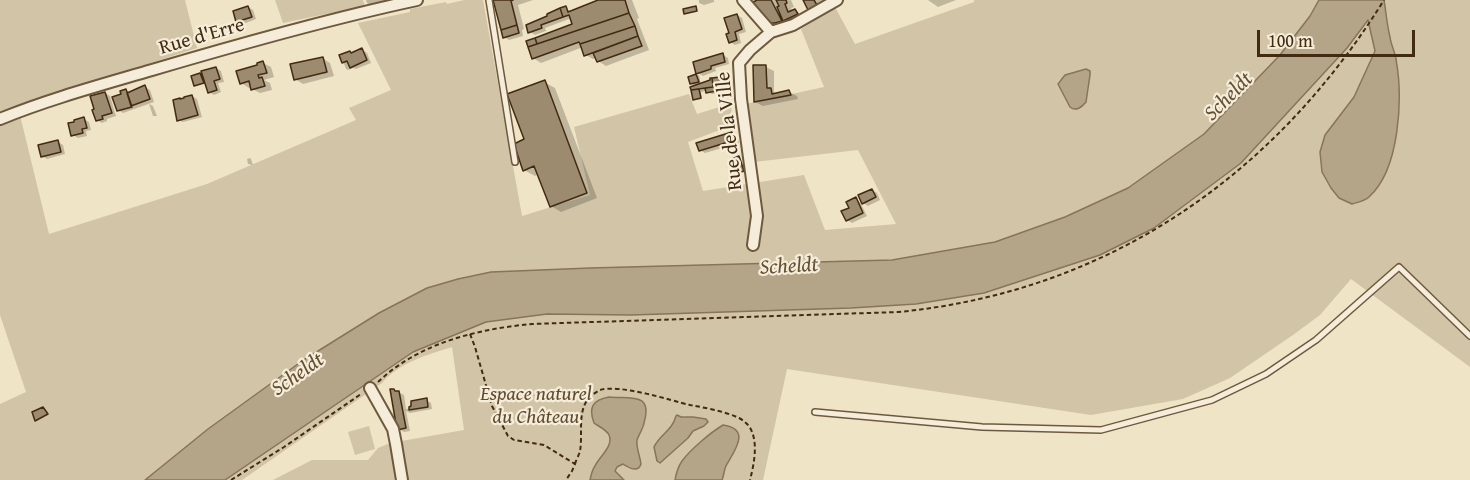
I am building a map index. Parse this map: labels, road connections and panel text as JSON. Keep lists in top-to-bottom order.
{
  "streets": {
    "street": ["Rue d'Erre", "Rue de la Ville"]
  },
  "water": ["Scheldt"],
  "parks": ["Espace naturel du Château"],
  "scale_bar": "100 m"
}
